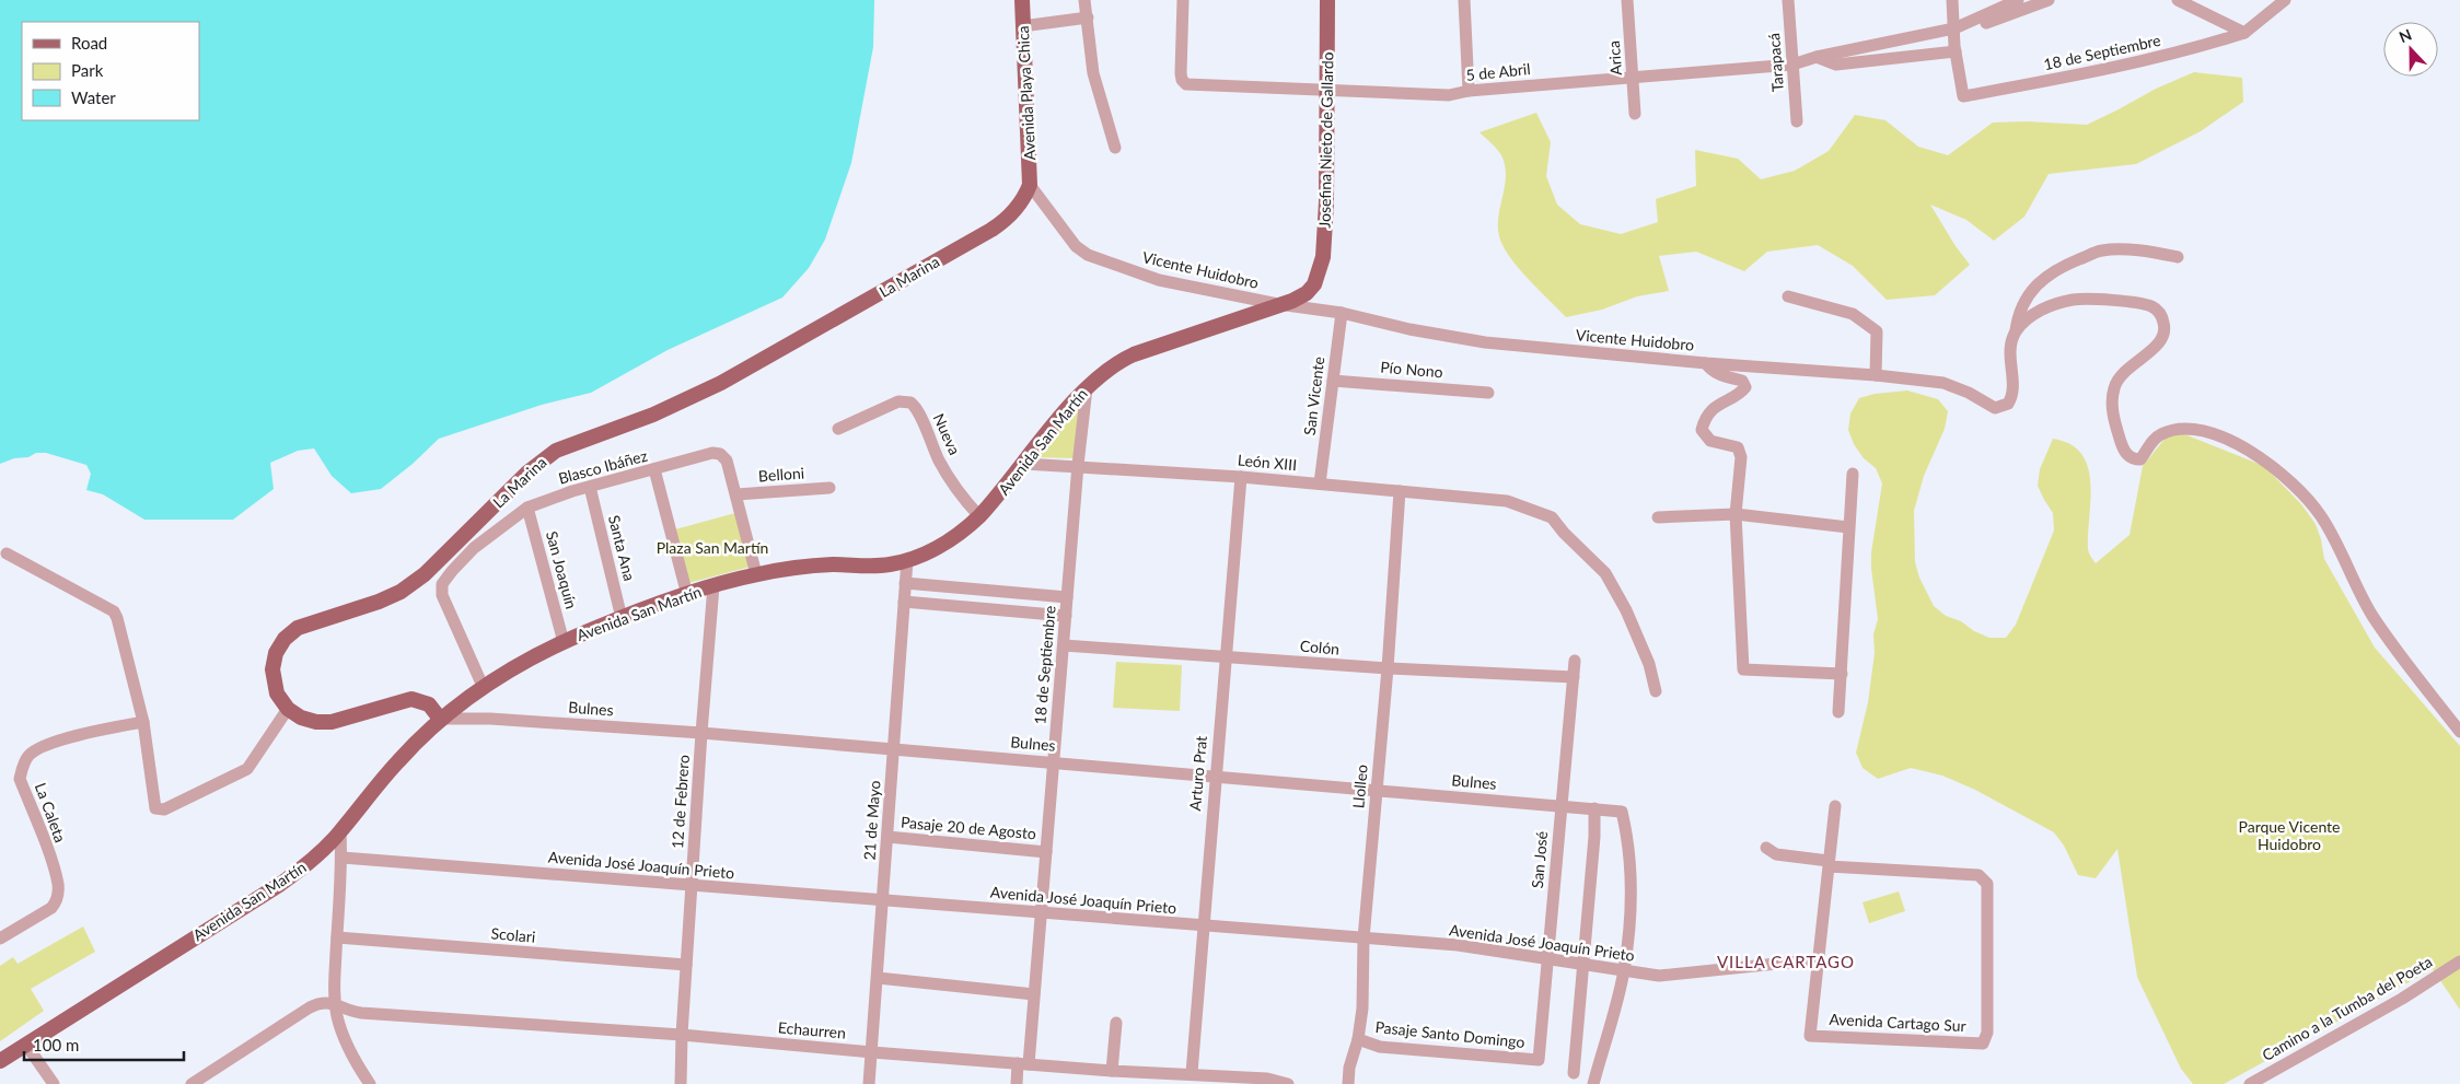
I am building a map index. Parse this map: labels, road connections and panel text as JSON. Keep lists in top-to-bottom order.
{
  "streets": {
    "main road": [
      "Avenida Playa Chica",
      "Josefina Nieto de Gallardo",
      "La Marina",
      "Avenida San Martín"
    ],
    "street": [
      "18 de Septiembre",
      "Arica",
      "Tarapacá",
      "5 de Abril",
      "Vicente Huidobro",
      "Pío Nono",
      "San Vicente",
      "Nueva",
      "León XIII",
      "Blasco Ibáñez",
      "Belloni",
      "Santa Ana",
      "San Joaquín",
      "Colón",
      "Bulnes",
      "Arturo Prat",
      "Llolleo",
      "12 de Febrero",
      "La Caleta",
      "21 de Mayo",
      "Pasaje 20 de Agosto",
      "San José",
      "Avenida José Joaquín Prieto",
      "Scolari",
      "Camino a la Tumba del Poeta",
      "Avenida Cartago Sur",
      "Echaurren",
      "Pasaje Santo Domingo"
    ]
  },
  "crossings": [
    ["18 de Septiembre", "Avenida San Martín"],
    ["18 de Septiembre", "León XIII"],
    ["18 de Septiembre", "Colón"],
    ["18 de Septiembre", "Bulnes"],
    ["18 de Septiembre", "Pasaje 20 de Agosto"],
    ["18 de Septiembre", "Avenida José Joaquín Prieto"],
    ["18 de Septiembre", "Echaurren"],
    ["Arica", "5 de Abril"],
    ["Tarapacá", "5 de Abril"],
    ["5 de Abril", "Josefina Nieto de Gallardo"],
    ["Avenida Playa Chica", "Vicente Huidobro"],
    ["Avenida Playa Chica", "La Marina"],
    ["Josefina Nieto de Gallardo", "Avenida San Martín"],
    ["Vicente Huidobro", "La Marina"],
    ["Vicente Huidobro", "San Vicente"],
    ["Vicente Huidobro", "Avenida San Martín"],
    ["Pío Nono", "San Vicente"],
    ["San Vicente", "León XIII"],
    ["Nueva", "Avenida San Martín"],
    ["Avenida San Martín", "León XIII"],
    ["Avenida San Martín", "Blasco Ibáñez"],
    ["Avenida San Martín", "Santa Ana"],
    ["Avenida San Martín", "San Joaquín"],
    ["Avenida San Martín", "Bulnes"],
    ["Avenida San Martín", "12 de Febrero"],
    ["Avenida San Martín", "21 de Mayo"],
    ["León XIII", "Arturo Prat"],
    ["León XIII", "Llolleo"],
    ["Blasco Ibáñez", "Belloni"],
    ["Blasco Ibáñez", "Santa Ana"],
    ["Blasco Ibáñez", "San Joaquín"],
    ["Colón", "Arturo Prat"],
    ["Colón", "Llolleo"],
    ["Colón", "San José"],
    ["Bulnes", "Arturo Prat"],
    ["Bulnes", "Llolleo"],
    ["Bulnes", "12 de Febrero"],
    ["Bulnes", "21 de Mayo"],
    ["Bulnes", "San José"],
    ["Bulnes", "Avenida José Joaquín Prieto"],
    ["Arturo Prat", "Avenida José Joaquín Prieto"],
    ["Arturo Prat", "Echaurren"],
    ["Llolleo", "Avenida José Joaquín Prieto"],
    ["Llolleo", "Pasaje Santo Domingo"],
    ["12 de Febrero", "Avenida José Joaquín Prieto"],
    ["12 de Febrero", "Scolari"],
    ["12 de Febrero", "Echaurren"],
    ["21 de Mayo", "Pasaje 20 de Agosto"],
    ["21 de Mayo", "Avenida José Joaquín Prieto"],
    ["21 de Mayo", "Echaurren"],
    ["San José", "Avenida José Joaquín Prieto"],
    ["San José", "Pasaje Santo Domingo"],
    ["Avenida José Joaquín Prieto", "Avenida Cartago Sur"]
  ],
  "districts": ["VILLA CARTAGO"],
  "parks": ["Plaza San Martín", "Parque Vicente Huidobro"],
  "legend": ["Road", "Park", "Water"],
  "scale_bar": "100 m",
  "north": "top"
}
